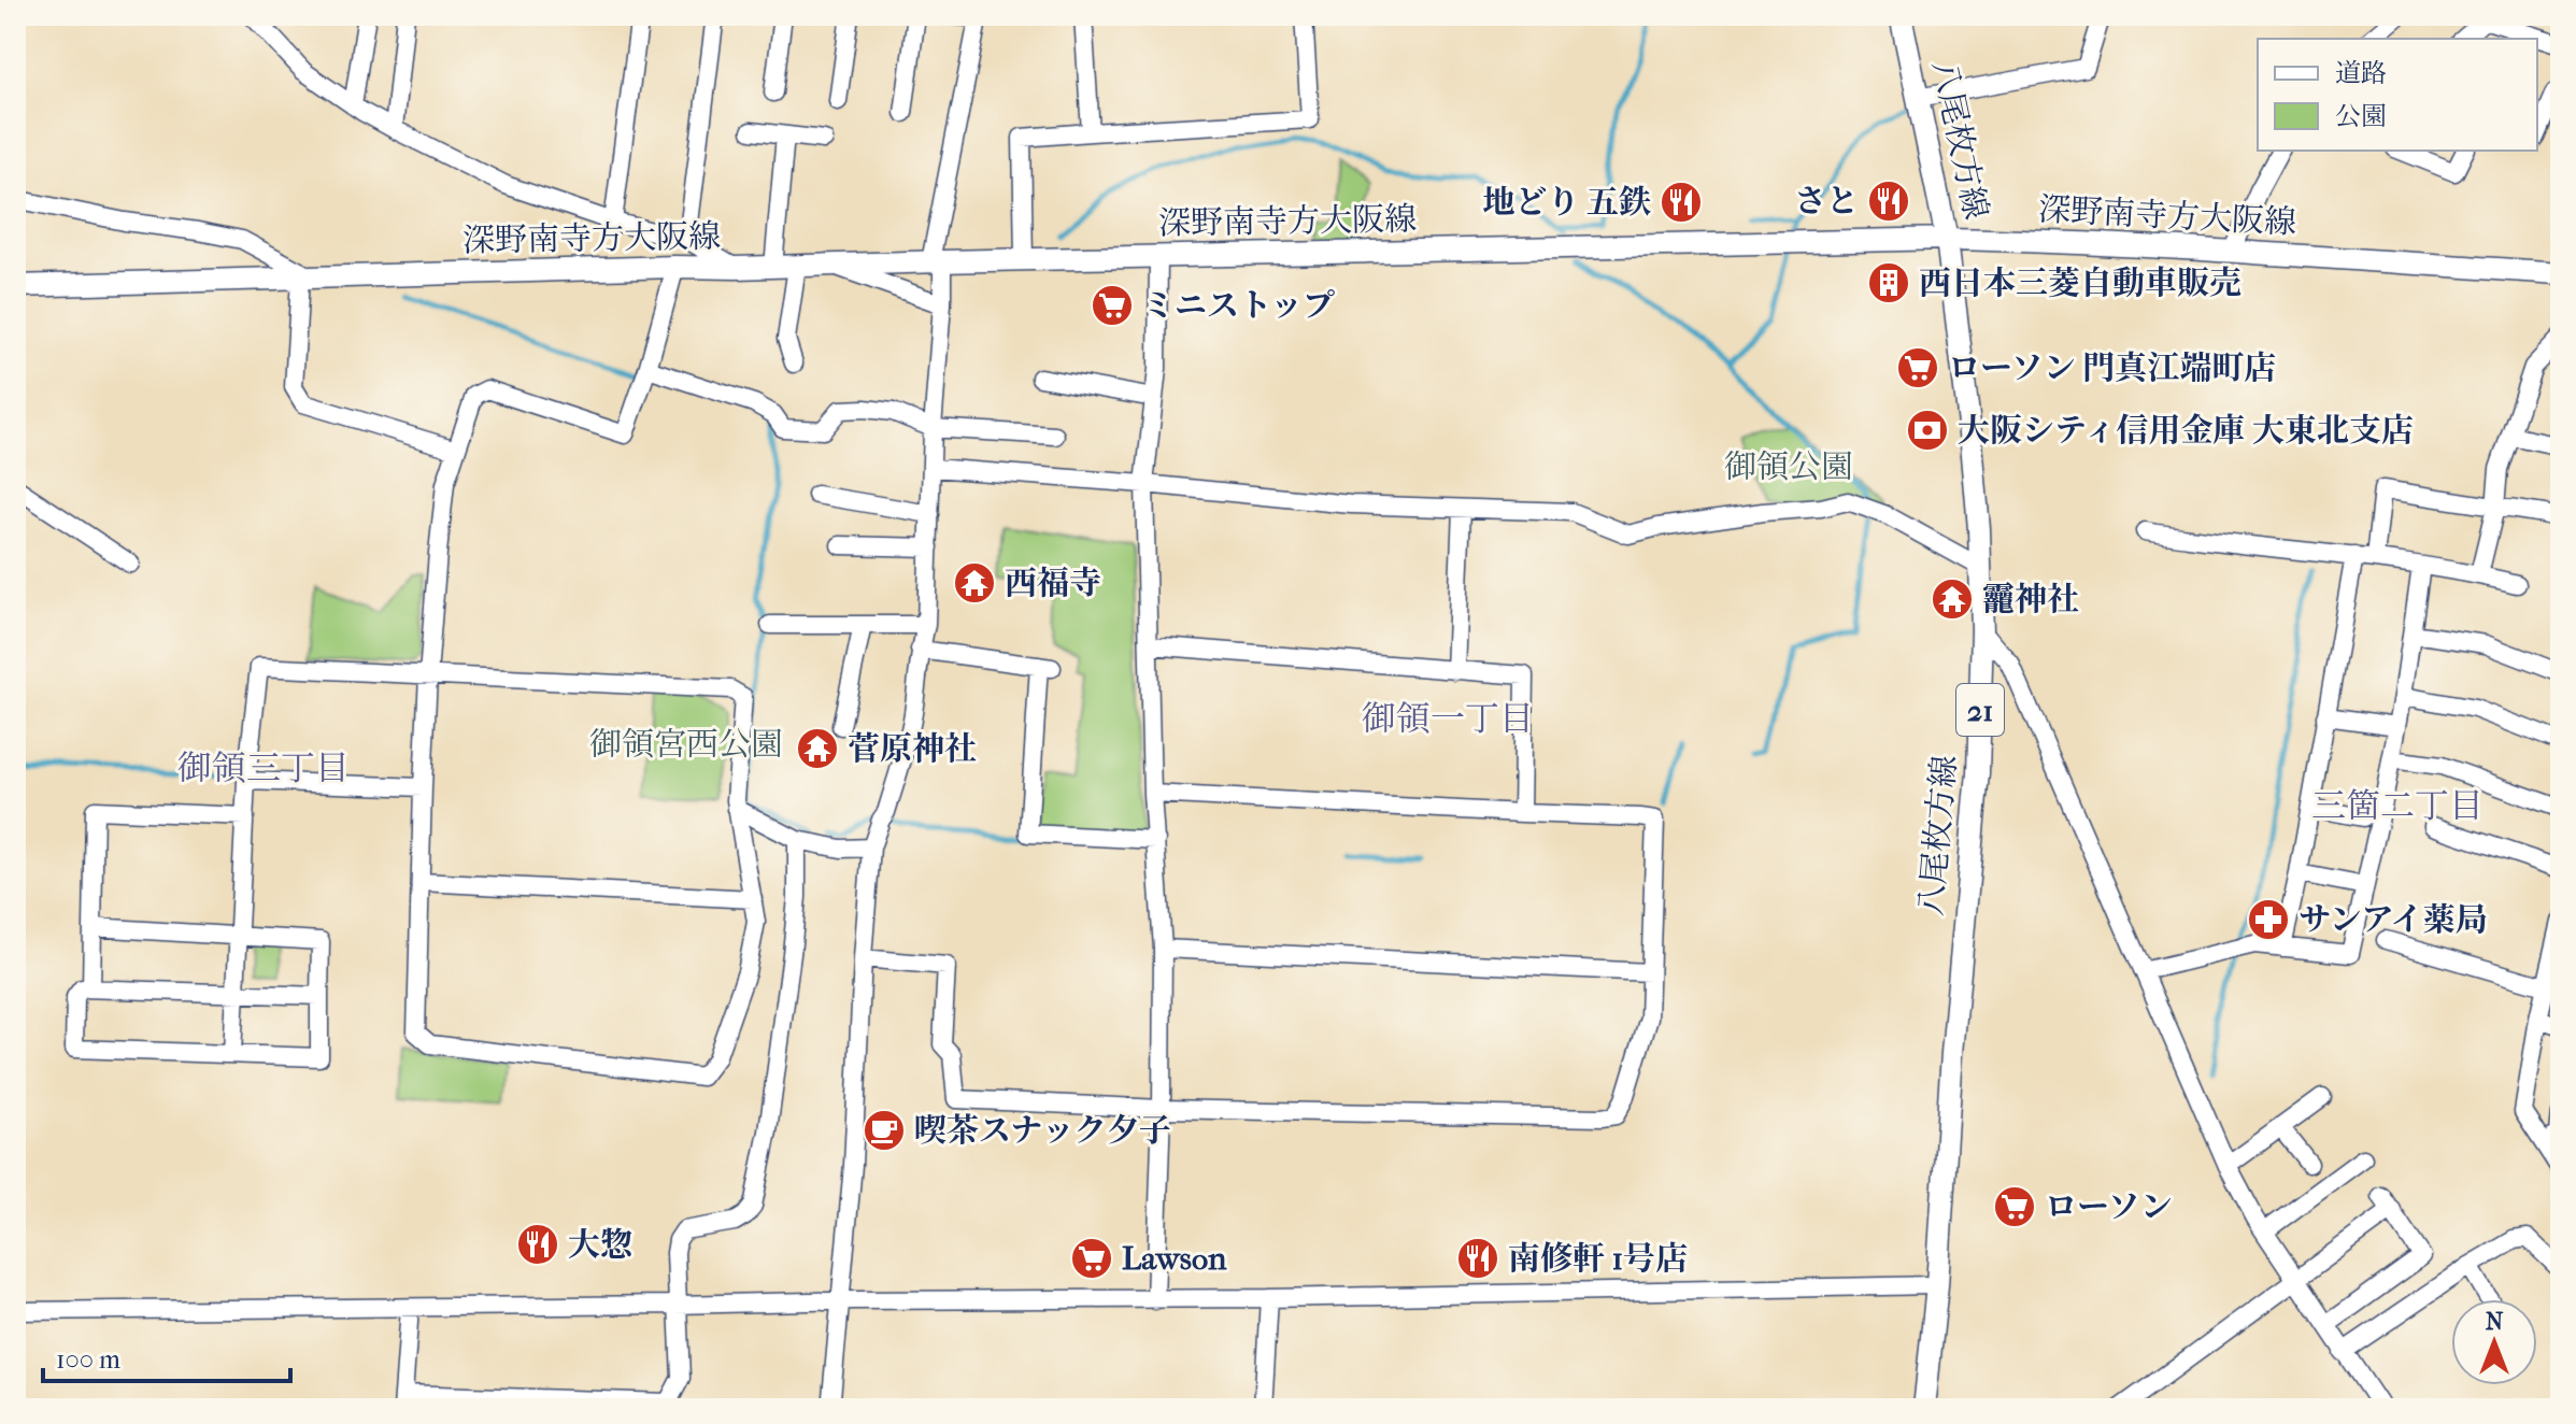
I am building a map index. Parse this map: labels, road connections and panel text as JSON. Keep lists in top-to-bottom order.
{
  "streets": {
    "main road": ["八尾枚方線", "深野南寺方大阪線", "21"]
  },
  "crossings": [
    ["八尾枚方線", "深野南寺方大阪線"]
  ],
  "districts": ["御領一丁目", "御領三丁目", "三箇二丁目"],
  "parks": ["御領公園", "御領宮西公園"],
  "places": {
    "restaurant": [
      "さと",
      "地どり 五鉄",
      "大惣",
      "南修軒 1号店"
    ],
    "building": ["西日本三菱自動車販売"],
    "supermarket": [
      "ミニストップ",
      "ローソン 門真江端町店",
      "ローソン",
      "Lawson"
    ],
    "bank": ["大阪シティ信用金庫 大東北支店"],
    "temple": ["西福寺", "龗神社", "菅原神社"],
    "pharmacy": ["サンアイ薬局"],
    "cafe": ["喫茶スナック夕子"]
  },
  "legend": ["道路", "公園"],
  "scale_bar": "100 m",
  "north": "top"
}
